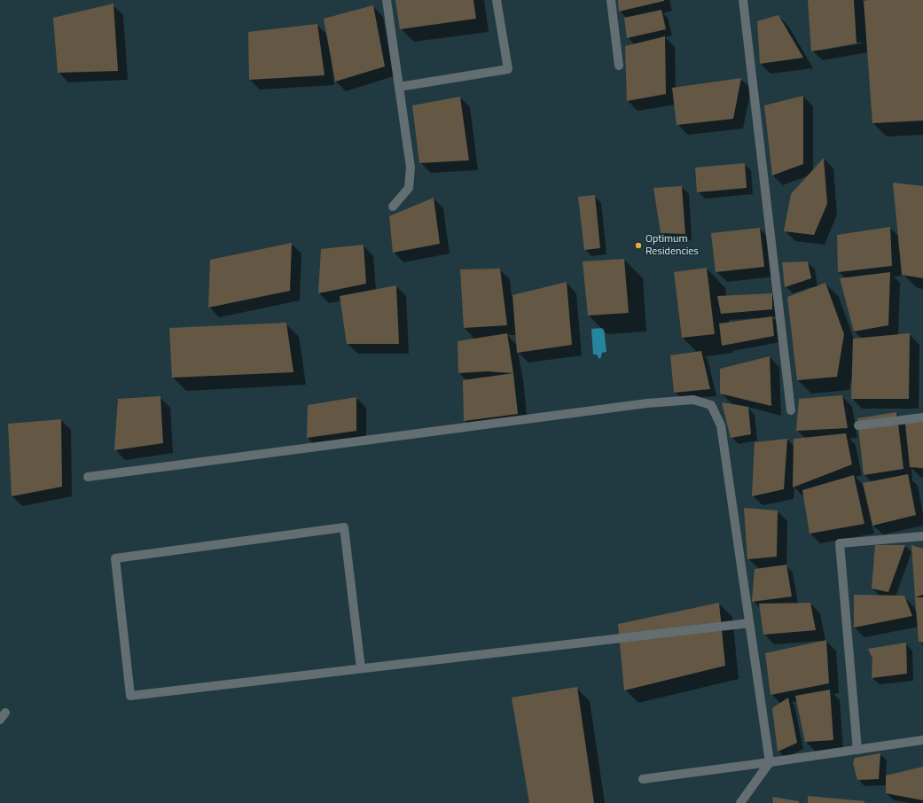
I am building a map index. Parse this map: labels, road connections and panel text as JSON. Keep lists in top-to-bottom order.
{
  "places": ["Optimum Residencies"]
}
